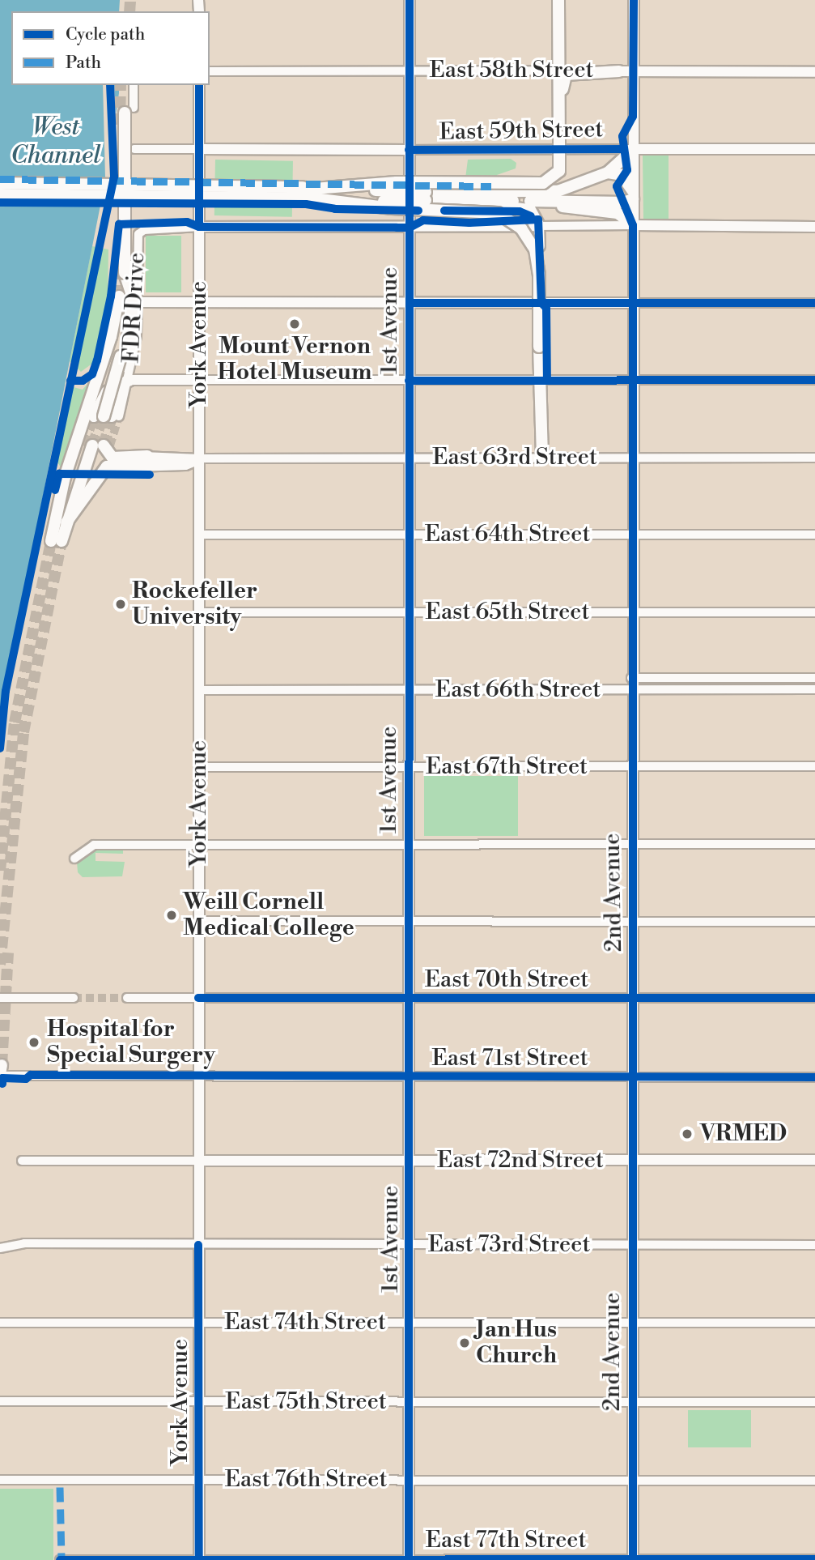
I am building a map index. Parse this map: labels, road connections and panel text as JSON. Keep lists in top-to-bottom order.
{
  "streets": {
    "highway": ["FDR Drive"],
    "main road": [
      "East 58th Street",
      "East 59th Street",
      "1st Avenue",
      "York Avenue",
      "2nd Avenue",
      "East 72nd Street"
    ],
    "street": [
      "East 63rd Street",
      "East 64th Street",
      "East 65th Street",
      "East 66th Street",
      "East 67th Street",
      "East 70th Street",
      "East 71st Street",
      "East 73rd Street",
      "East 74th Street",
      "East 75th Street",
      "East 76th Street",
      "East 77th Street"
    ]
  },
  "crossings": [
    ["East 58th Street", "1st Avenue"],
    ["East 58th Street", "2nd Avenue"],
    ["East 59th Street", "1st Avenue"],
    ["East 59th Street", "York Avenue"],
    ["East 59th Street", "2nd Avenue"],
    ["FDR Drive", "York Avenue"],
    ["1st Avenue", "East 63rd Street"],
    ["1st Avenue", "East 64th Street"],
    ["1st Avenue", "East 65th Street"],
    ["1st Avenue", "East 66th Street"],
    ["1st Avenue", "East 67th Street"],
    ["1st Avenue", "East 70th Street"],
    ["1st Avenue", "East 71st Street"],
    ["1st Avenue", "East 72nd Street"],
    ["1st Avenue", "East 73rd Street"],
    ["1st Avenue", "East 74th Street"],
    ["1st Avenue", "East 75th Street"],
    ["1st Avenue", "East 76th Street"],
    ["1st Avenue", "East 77th Street"],
    ["York Avenue", "East 63rd Street"],
    ["York Avenue", "East 64th Street"],
    ["York Avenue", "East 65th Street"],
    ["York Avenue", "East 66th Street"],
    ["York Avenue", "East 67th Street"],
    ["York Avenue", "East 70th Street"],
    ["York Avenue", "East 71st Street"],
    ["York Avenue", "East 72nd Street"],
    ["York Avenue", "East 73rd Street"],
    ["York Avenue", "East 74th Street"],
    ["York Avenue", "East 75th Street"],
    ["York Avenue", "East 76th Street"],
    ["York Avenue", "East 77th Street"],
    ["East 63rd Street", "2nd Avenue"],
    ["East 64th Street", "2nd Avenue"],
    ["East 65th Street", "2nd Avenue"],
    ["East 66th Street", "2nd Avenue"],
    ["East 67th Street", "2nd Avenue"],
    ["2nd Avenue", "East 70th Street"],
    ["2nd Avenue", "East 71st Street"],
    ["2nd Avenue", "East 72nd Street"],
    ["2nd Avenue", "East 73rd Street"],
    ["2nd Avenue", "East 74th Street"],
    ["2nd Avenue", "East 75th Street"],
    ["2nd Avenue", "East 76th Street"],
    ["2nd Avenue", "East 77th Street"]
  ],
  "water": ["West Channel"],
  "places": [
    "Mount Vernon Hotel Museum",
    "Rockefeller University",
    "Weill Cornell Medical College",
    "Hospital for Special Surgery",
    "VRMED",
    "Jan Hus Church"
  ],
  "legend": ["Cycle path", "Path"]
}
